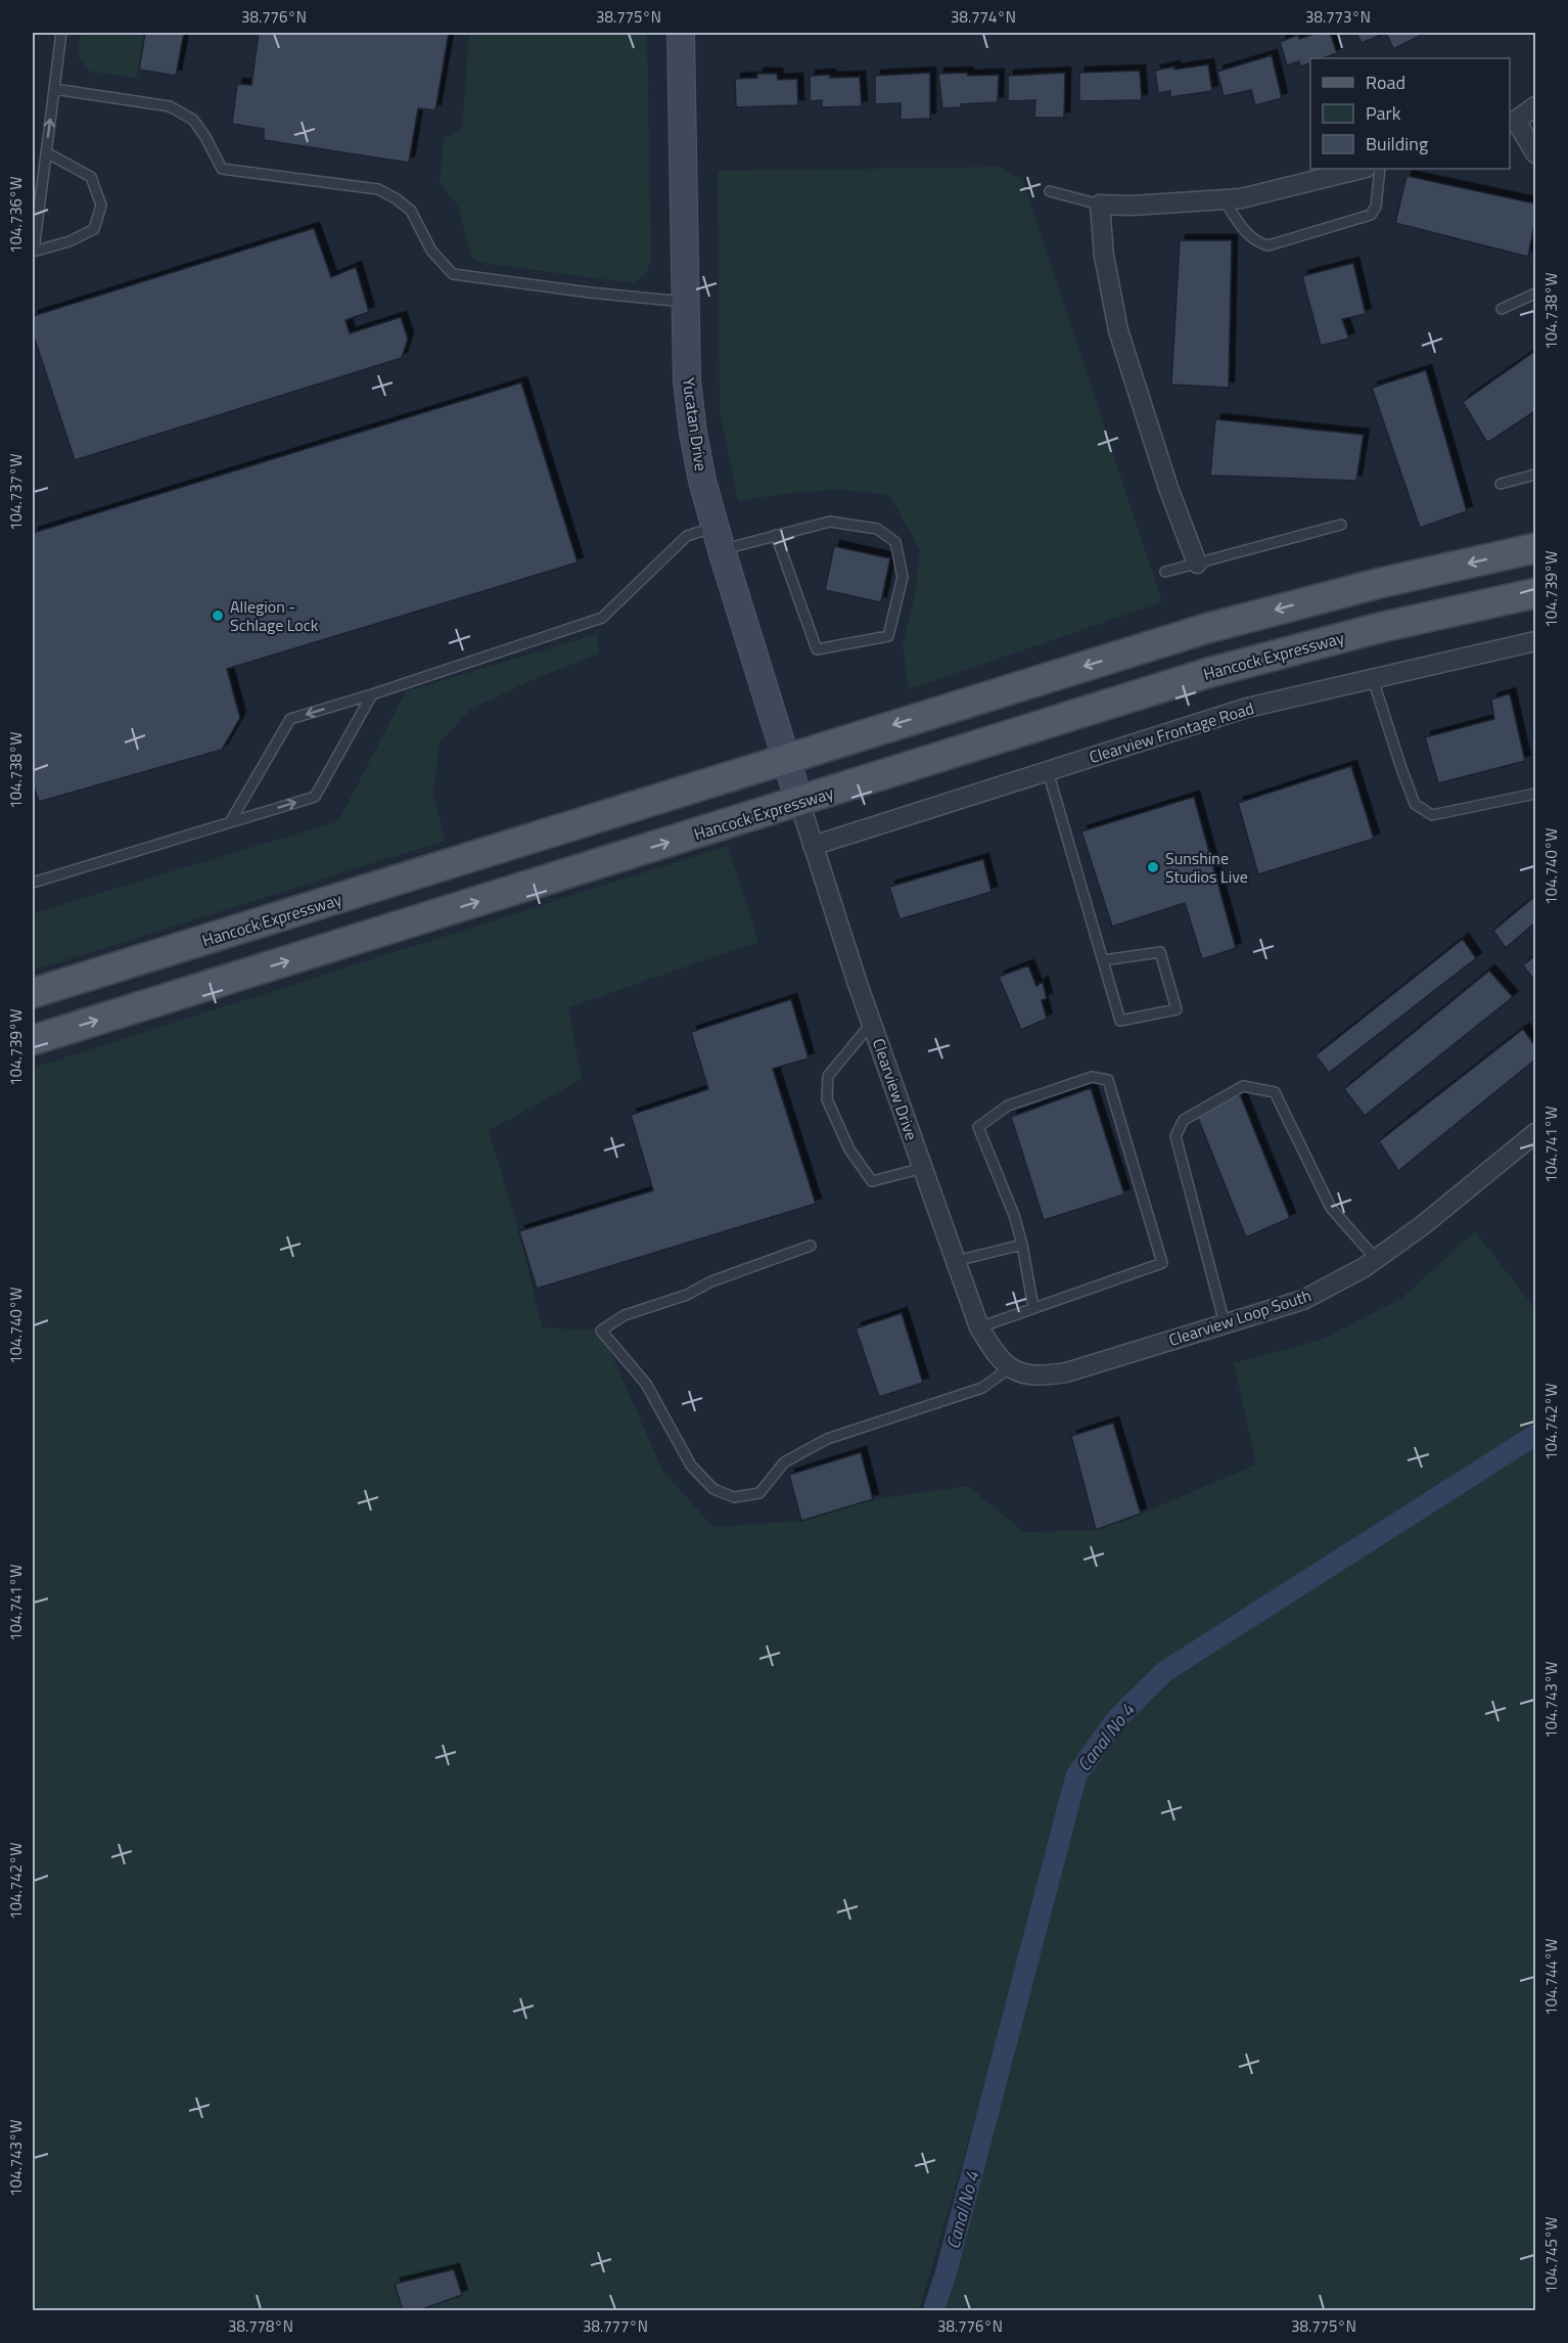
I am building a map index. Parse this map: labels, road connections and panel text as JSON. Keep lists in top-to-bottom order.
{
  "streets": {
    "main road": ["Hancock Expressway"],
    "street": [
      "Yucatan Drive",
      "Clearview Frontage Road",
      "Clearview Drive",
      "Clearview Loop South"
    ]
  },
  "crossings": [
    ["Yucatan Drive", "Hancock Expressway"],
    ["Yucatan Drive", "Clearview Drive"],
    ["Hancock Expressway", "Clearview Drive"],
    ["Clearview Frontage Road", "Clearview Drive"],
    ["Clearview Drive", "Clearview Loop South"]
  ],
  "water": ["Canal No 4"],
  "places": ["Allegion - Schlage Lock", "Sunshine Studios Live"],
  "legend": ["Road", "Park", "Building"],
  "coordinates": [
    "38.776°N",
    "38.775°N",
    "38.774°N",
    "38.773°N",
    "104.736°W",
    "104.738°W",
    "104.737°W",
    "104.739°W",
    "104.740°W",
    "104.741°W",
    "104.742°W",
    "104.743°W",
    "104.744°W",
    "104.745°W",
    "38.778°N",
    "38.777°N"
  ]
}
